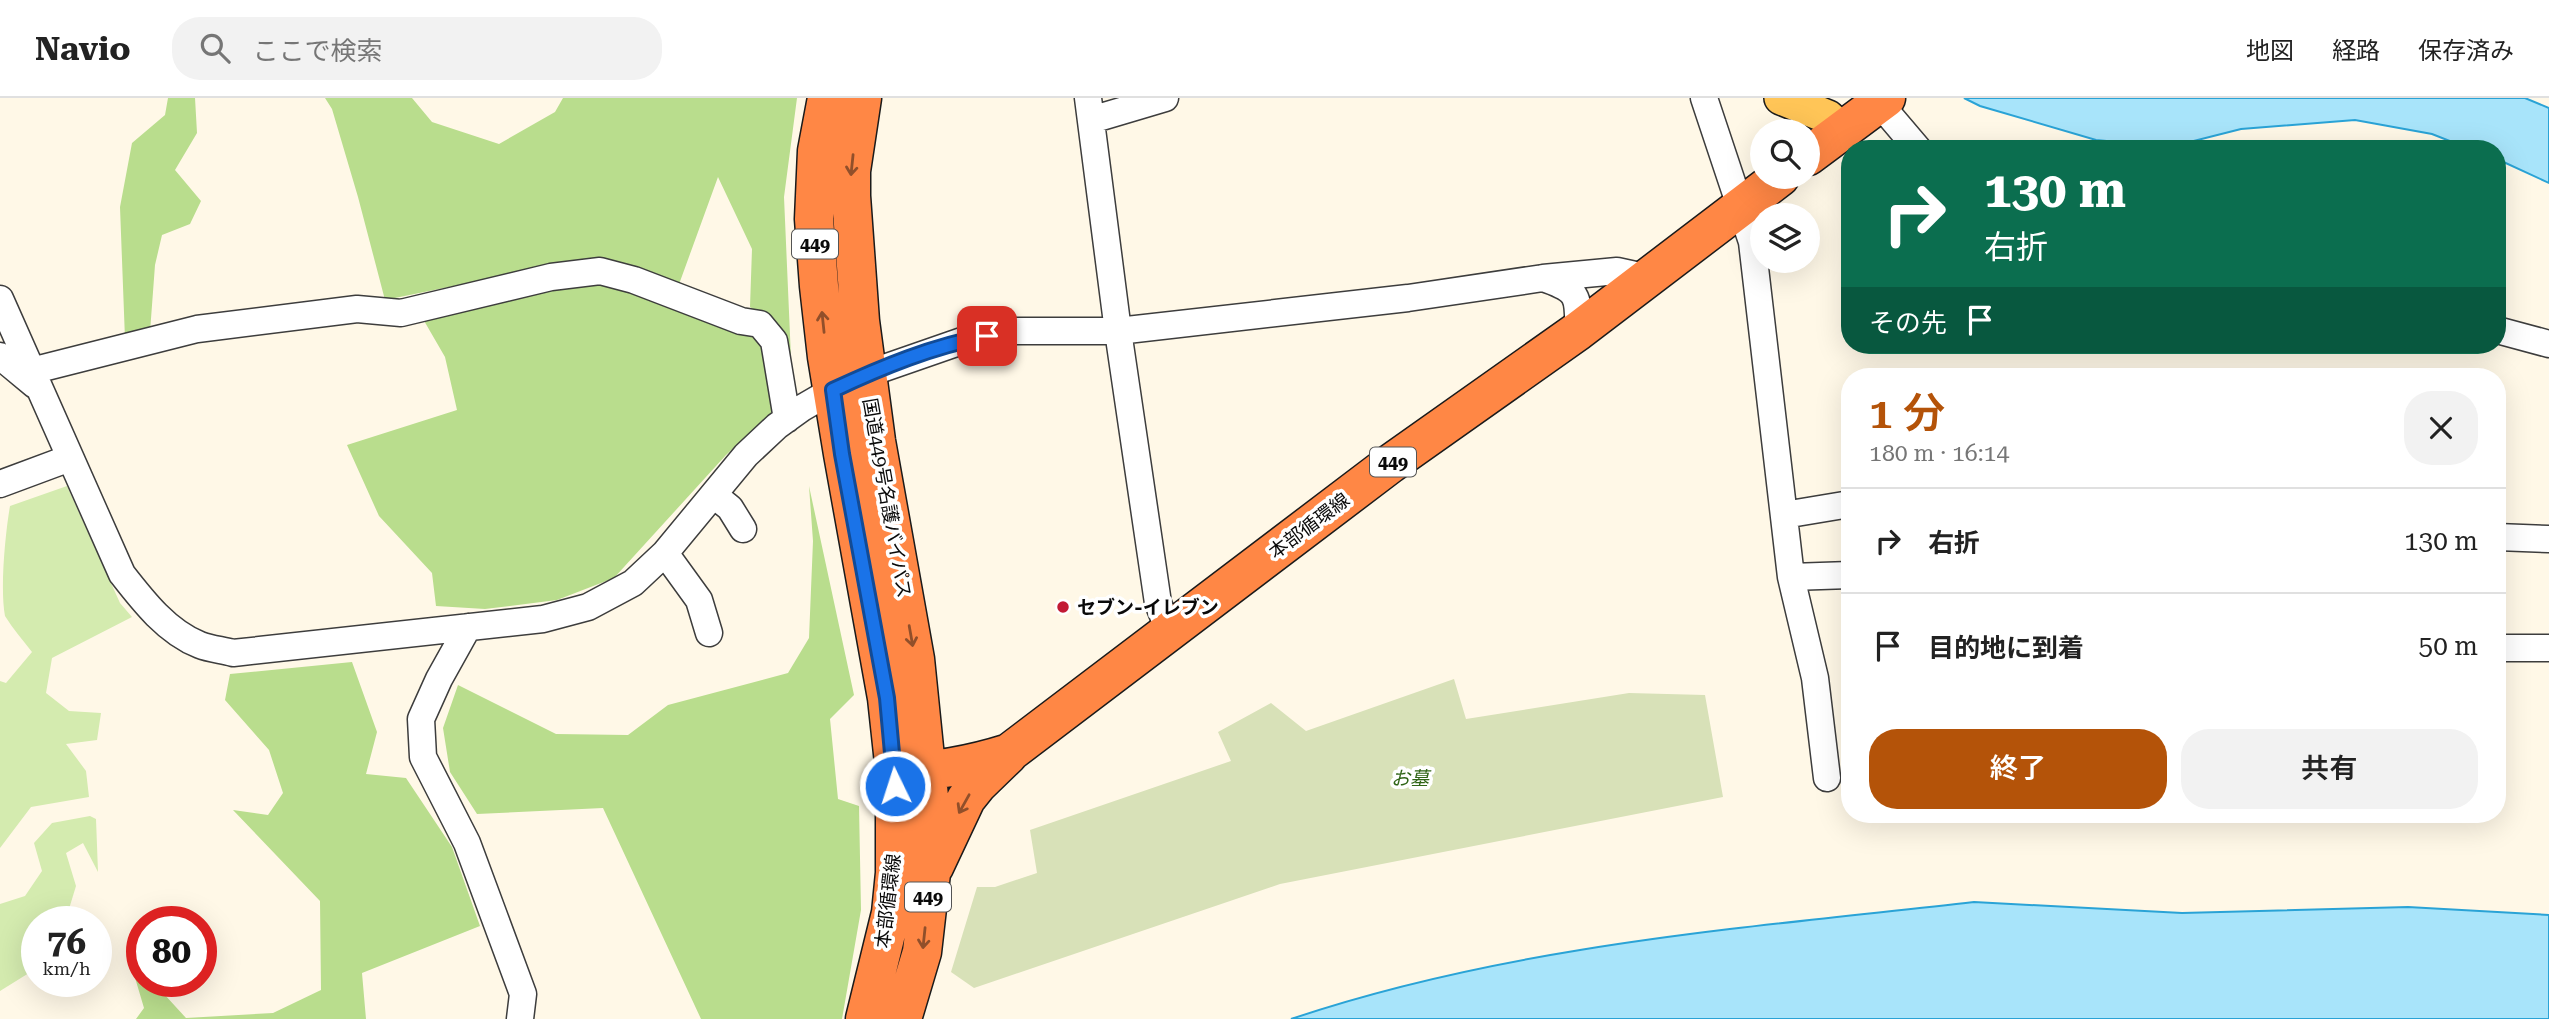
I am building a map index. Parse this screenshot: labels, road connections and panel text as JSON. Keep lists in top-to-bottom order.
{
  "streets": {
    "highway": ["449", "国道449号名護バイパス", "本部循環線"]
  },
  "crossings": [
    ["国道449号名護バイパス", "本部循環線"]
  ],
  "parks": ["お墓"],
  "places": ["セブン-イレブン"],
  "page": {
    "header": "Navio",
    "search": "ここで検索",
    "nav": ["地図", "経路", "保存済み"],
    "turn": ["130 m", "右折"],
    "then": "その先",
    "heading": ["1 分", "180 m · 16:14"],
    "list": [
      {
        "name": "右折",
        "value": "130 m"
      },
      {
        "name": "目的地に到着",
        "value": "50 m"
      }
    ],
    "buttons": ["終了", "共有"],
    "speed": "76 km/h",
    "limit": "80"
  }
}
